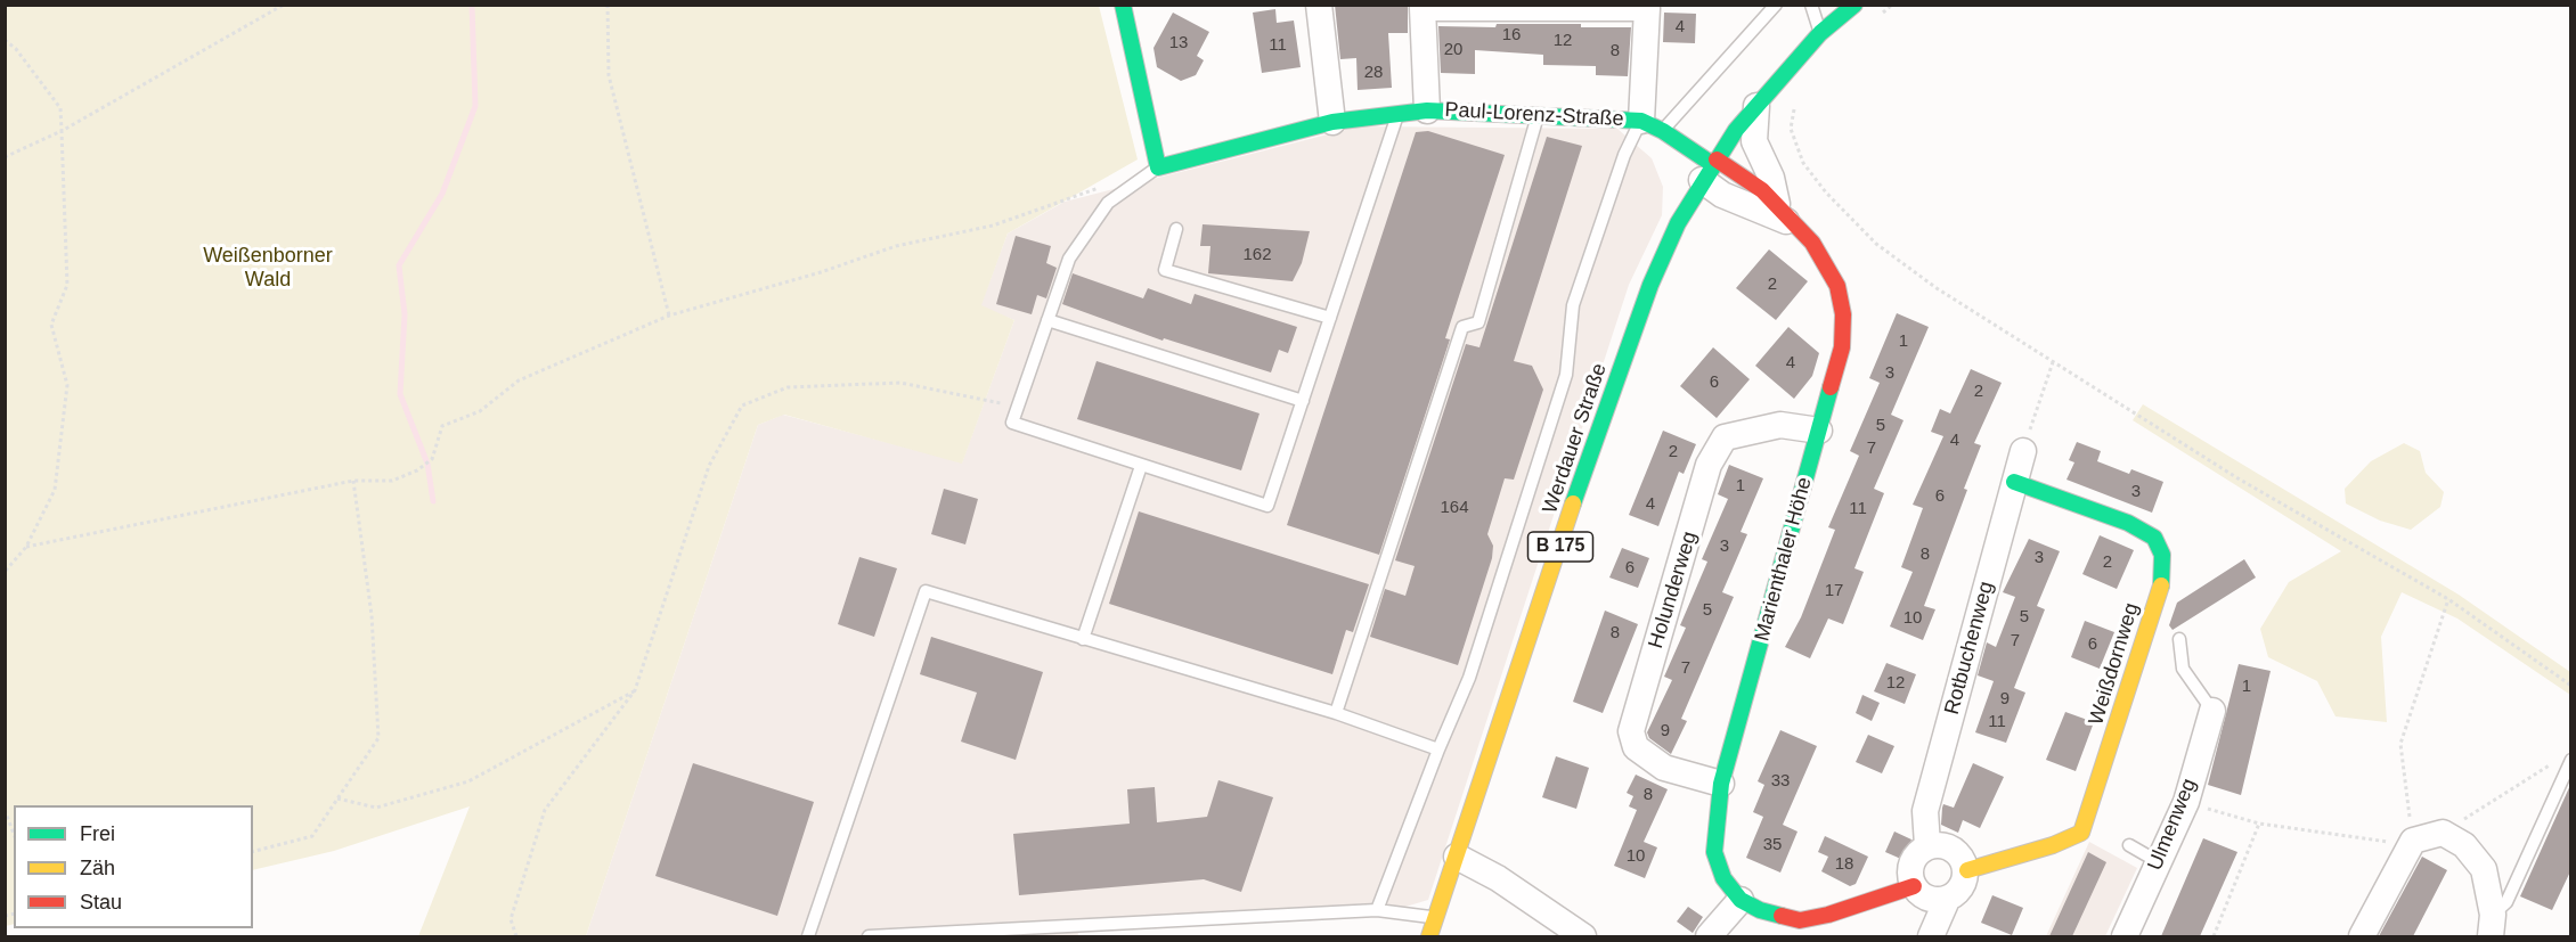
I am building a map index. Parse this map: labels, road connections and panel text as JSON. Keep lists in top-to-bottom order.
{
  "streets": {
    "street": [
      "Paul-Lorenz-Straße",
      "Werdauer Straße",
      "B 175",
      "Marienthaler Höhe",
      "Holunderweg",
      "Rotbuchenweg",
      "Weißdornweg",
      "Ulmenweg"
    ]
  },
  "crossings": [
    ["Werdauer Straße", "Marienthaler Höhe"],
    ["Marienthaler Höhe", "Holunderweg"],
    ["Rotbuchenweg", "Weißdornweg"]
  ],
  "parks": ["Weißenborner Wald"],
  "house_numbers": [
    "4",
    "16",
    "12",
    "13",
    "11",
    "20",
    "8",
    "28",
    "162",
    "2",
    "1",
    "4",
    "3",
    "6",
    "2",
    "5",
    "4",
    "7",
    "2",
    "1",
    "3",
    "6",
    "4",
    "164",
    "11",
    "3",
    "8",
    "3",
    "2",
    "6",
    "17",
    "5",
    "5",
    "10",
    "8",
    "7",
    "6",
    "7",
    "12",
    "1",
    "9",
    "11",
    "9",
    "33",
    "8",
    "35",
    "10",
    "18"
  ],
  "legend": ["Frei", "Zäh", "Stau"]
}
